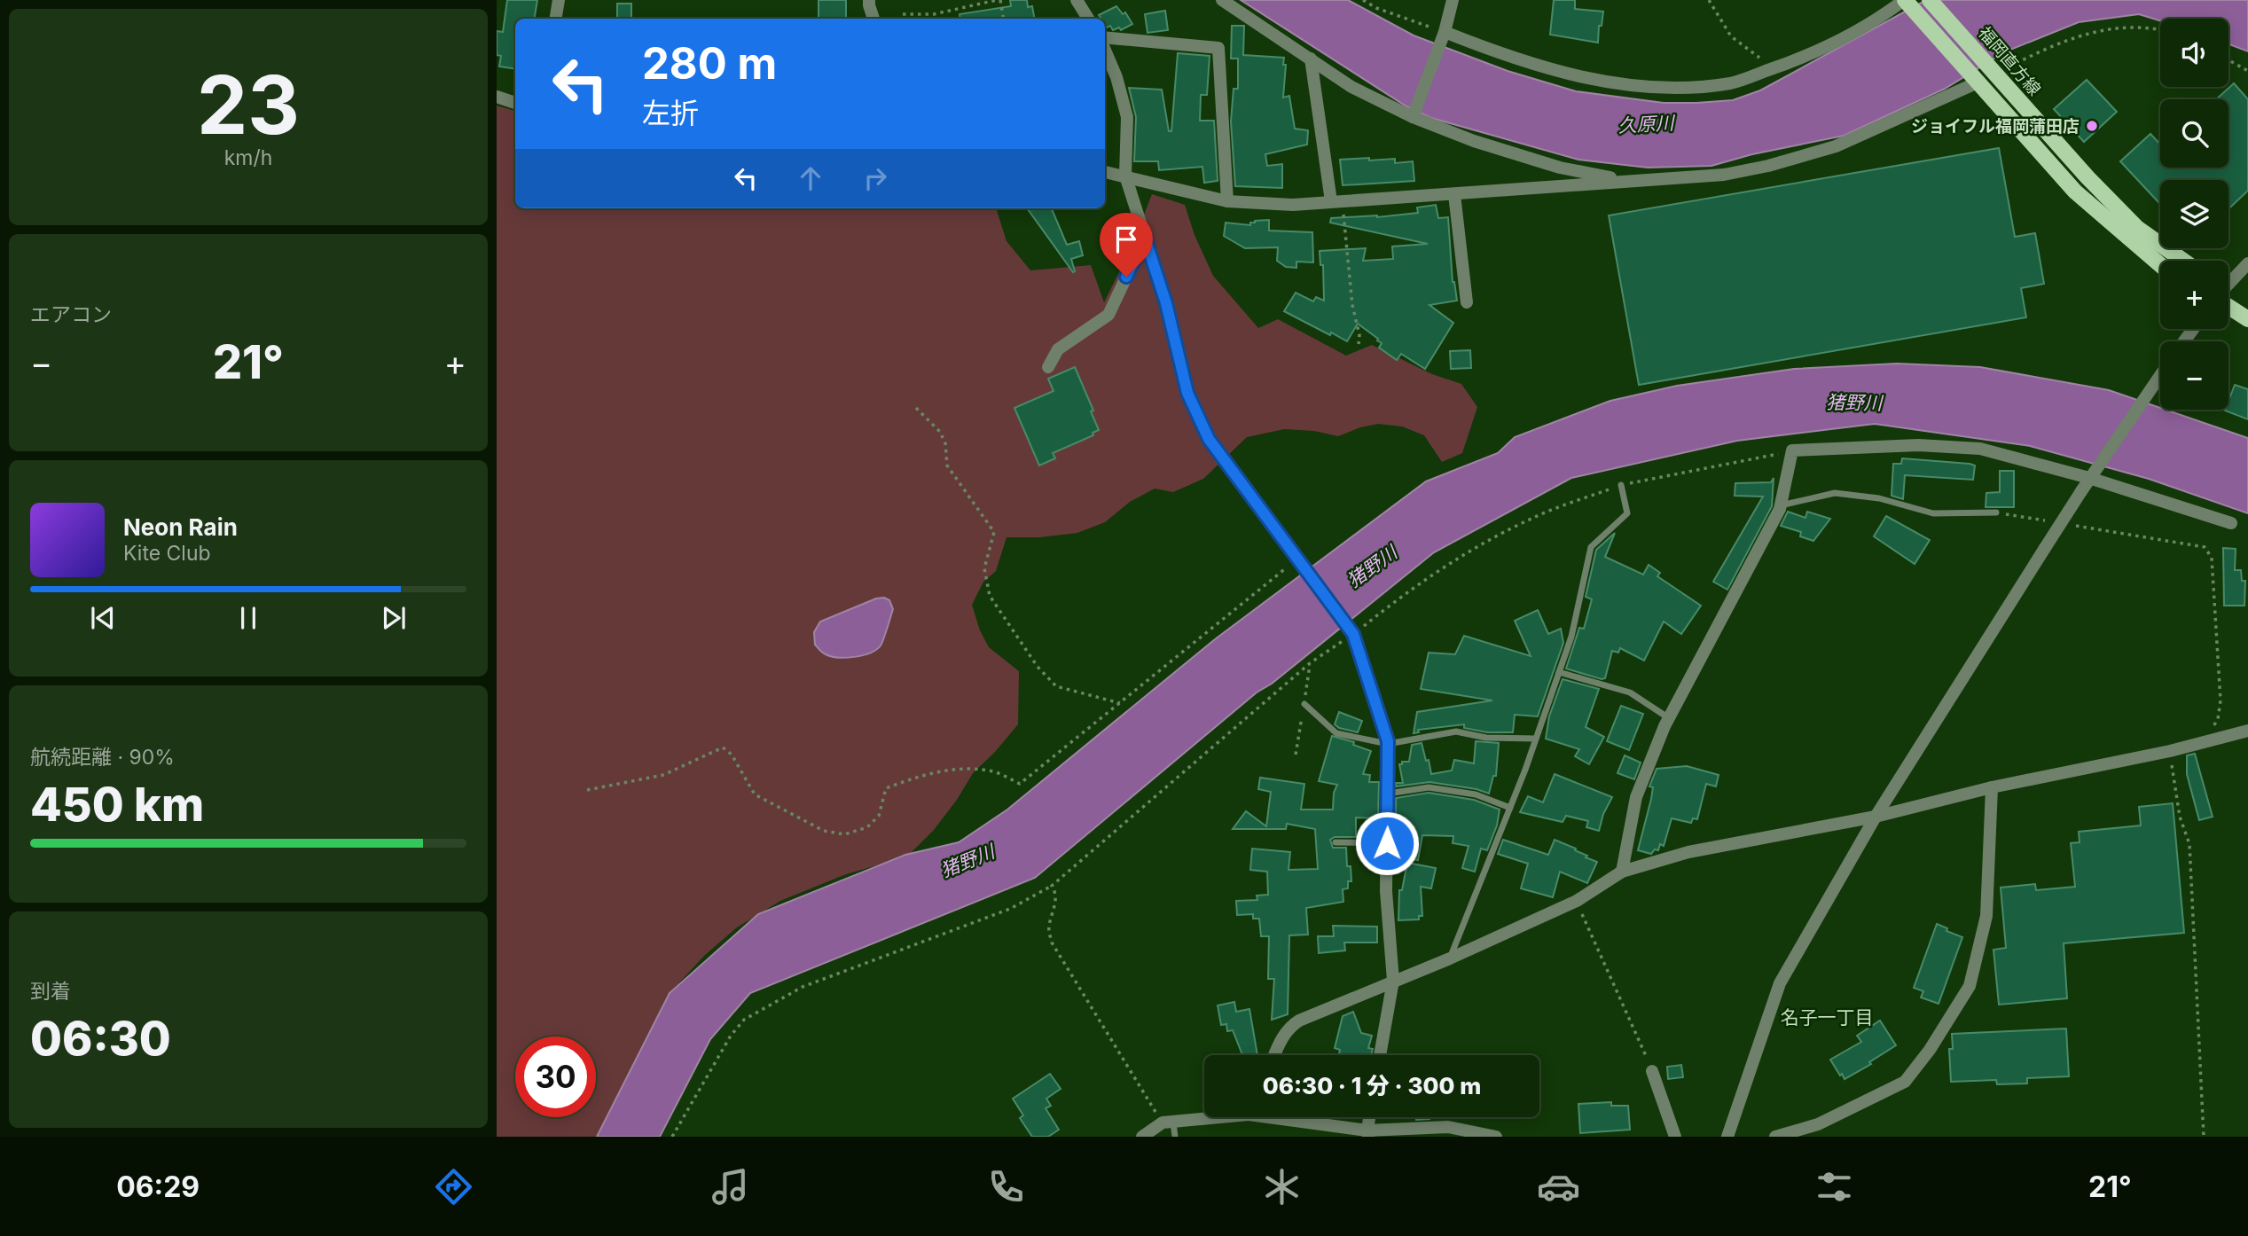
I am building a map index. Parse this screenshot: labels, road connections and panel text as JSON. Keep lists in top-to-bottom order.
{
  "streets": {
    "main road": ["福岡直方線"]
  },
  "districts": ["名子一丁目"],
  "water": ["久原川", "猪野川"],
  "places": ["ジョイフル福岡蒲田店"],
  "page": {
    "tile": [
      ["23", "km/h"],
      "エアコン",
      ["航続距離 · 90%", "450 km"],
      ["到着", "06:30"]
    ],
    "map_buttons": ["+", "−"],
    "turn": ["280 m", "左折"],
    "heat": ["−", "21°", "+"],
    "song": ["Neon Rain", "Kite Club"],
    "limit": "30",
    "trip": "06:30 · 1 分 · 300 m",
    "tabs": ["06:29", "21°"]
  }
}
